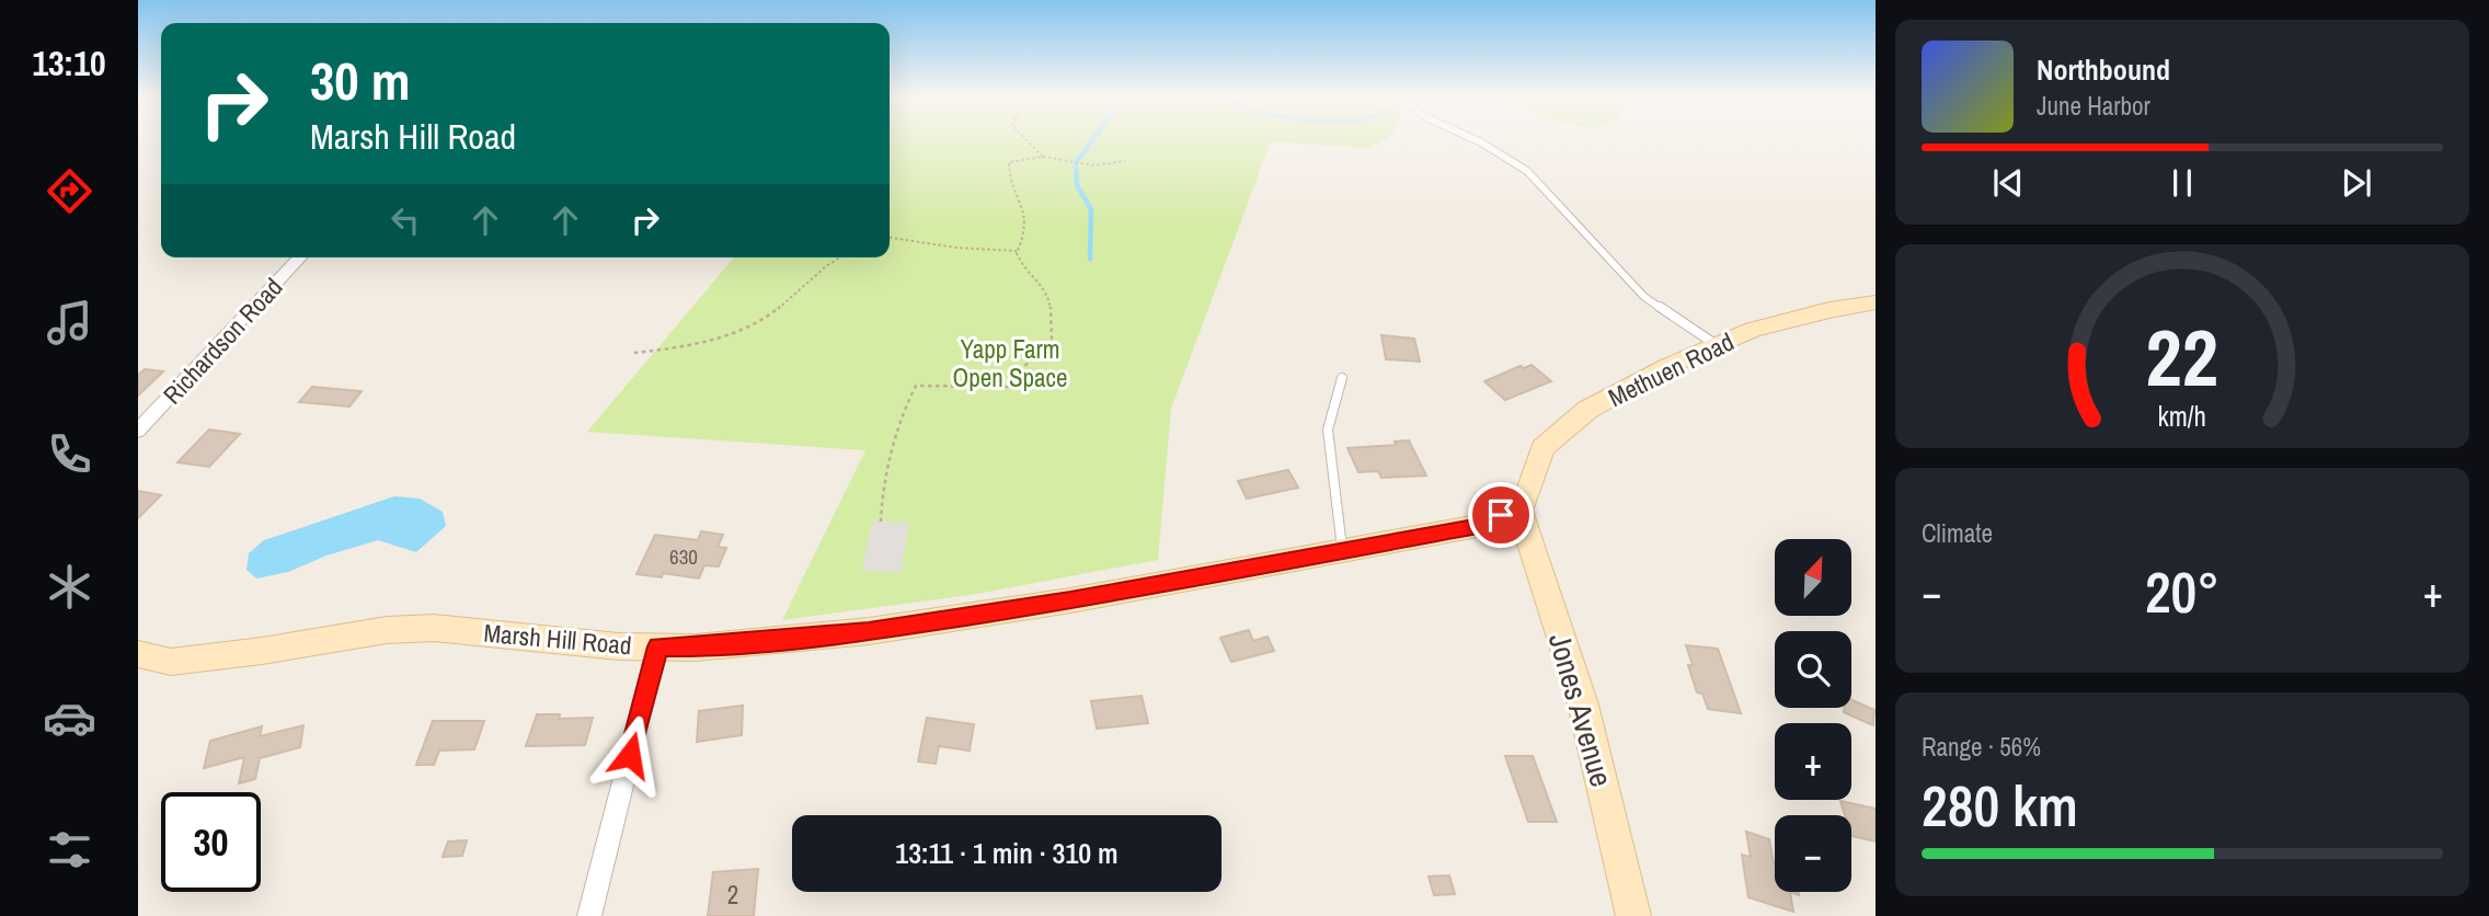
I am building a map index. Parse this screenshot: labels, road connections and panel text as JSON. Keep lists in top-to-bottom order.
{
  "streets": {
    "street": [
      "Richardson Road",
      "Methuen Road",
      "Marsh Hill Road",
      "Jones Avenue"
    ]
  },
  "crossings": [
    ["Methuen Road", "Marsh Hill Road"],
    ["Methuen Road", "Jones Avenue"],
    ["Marsh Hill Road", "Jones Avenue"]
  ],
  "parks": ["Yapp Farm Open Space"],
  "house_numbers": ["630", "2"],
  "north": "top right",
  "page": {
    "tabs": "13:10",
    "turn": ["30 m", "Marsh Hill Road"],
    "song": ["Northbound", "June Harbor"],
    "tile": [
      "Climate",
      ["Range · 56%", "280 km"]
    ],
    "map_buttons": ["+", "−"],
    "heat": ["−", "20°", "+"],
    "limit": "30",
    "trip": "13:11 · 1 min · 310 m",
    "gauge": ["22", "km/h"]
  }
}
